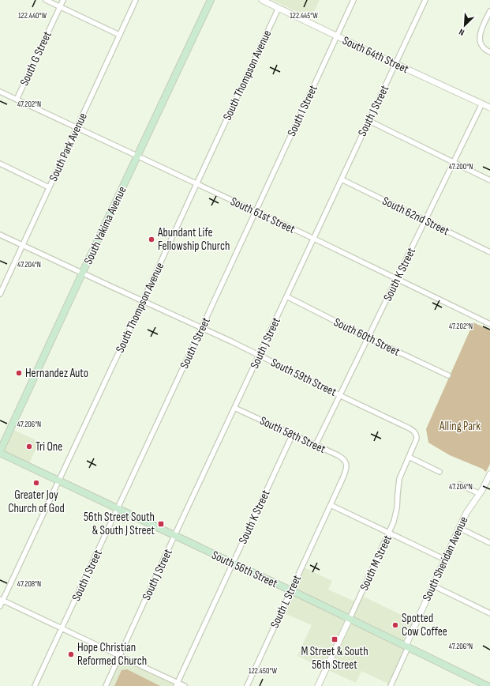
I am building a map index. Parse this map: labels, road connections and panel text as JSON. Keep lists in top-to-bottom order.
{
  "streets": {
    "main road": ["South Yakima Avenue", "South 56th Street"],
    "street": [
      "South 64th Street",
      "South G Street",
      "South Thompson Avenue",
      "South I Street",
      "South J Street",
      "South Park Avenue",
      "South 61st Street",
      "South 62nd Street",
      "South K Street",
      "South 60th Street",
      "South 59th Street",
      "South 58th Street",
      "South Sheridan Avenue",
      "South M Street",
      "South L Street"
    ]
  },
  "crossings": [
    ["South 64th Street", "South Thompson Avenue"],
    ["South 64th Street", "South I Street"],
    ["South 64th Street", "South J Street"],
    ["South 64th Street", "South K Street"],
    ["South G Street", "South 61st Street"],
    ["South Thompson Avenue", "South 61st Street"],
    ["South Thompson Avenue", "South 59th Street"],
    ["South Thompson Avenue", "South 56th Street"],
    ["South I Street", "South 61st Street"],
    ["South I Street", "South 59th Street"],
    ["South I Street", "South 56th Street"],
    ["South J Street", "South 61st Street"],
    ["South J Street", "South 62nd Street"],
    ["South J Street", "South 60th Street"],
    ["South J Street", "South 59th Street"],
    ["South J Street", "South 58th Street"],
    ["South J Street", "South 56th Street"],
    ["South Park Avenue", "South 61st Street"],
    ["South Park Avenue", "South 59th Street"],
    ["South 61st Street", "South Yakima Avenue"],
    ["South 61st Street", "South K Street"],
    ["South 62nd Street", "South K Street"],
    ["South Yakima Avenue", "South 59th Street"],
    ["South Yakima Avenue", "South 56th Street"],
    ["South K Street", "South 60th Street"],
    ["South K Street", "South 59th Street"],
    ["South K Street", "South 58th Street"],
    ["South K Street", "South 56th Street"],
    ["South 59th Street", "South M Street"],
    ["South 58th Street", "South L Street"],
    ["South Sheridan Avenue", "South 56th Street"],
    ["South M Street", "South 56th Street"],
    ["South 56th Street", "South L Street"]
  ],
  "parks": ["Alling Park"],
  "places": {
    "other": [
      "Abundant Life Fellowship Church",
      "Hernandez Auto",
      "Tri One",
      "Greater Joy Church of God",
      "Spotted Cow Coffee",
      "Hope Christian Reformed Church"
    ],
    "transit": ["56th Street South & South J Street", "M Street & South 56th Street"]
  },
  "north": "bottom left",
  "coordinates": [
    "122.440°W",
    "122.445°W",
    "47.202°N",
    "47.200°N",
    "47.204°N",
    "47.206°N",
    "47.208°N",
    "122.450°W"
  ]
}
